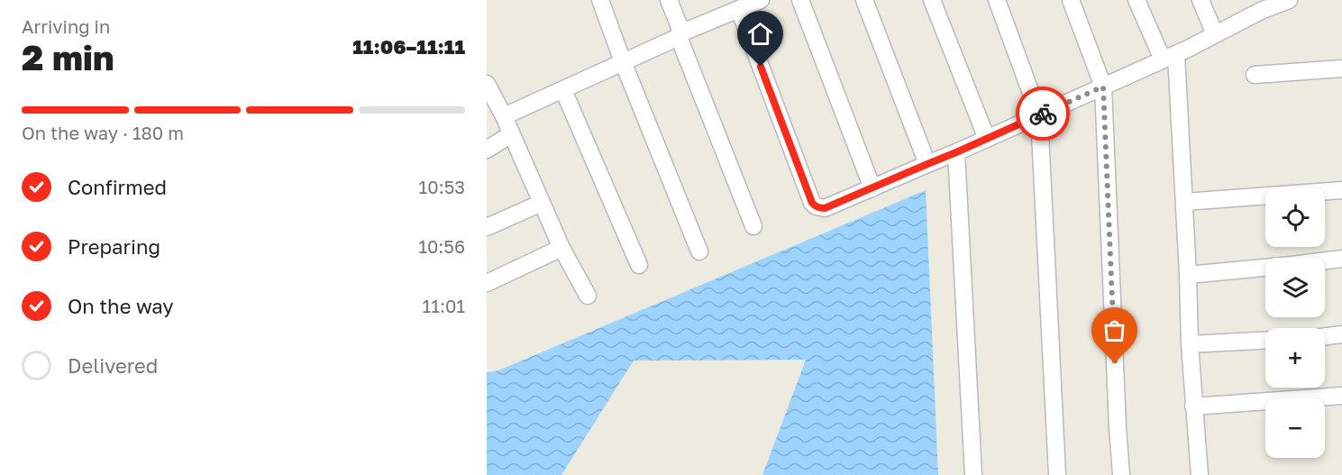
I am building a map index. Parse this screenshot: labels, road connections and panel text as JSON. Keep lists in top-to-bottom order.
{
  "page": {
    "heading": ["2 min", "Arriving in", "11:06–11:11"],
    "bar": "On the way · 180 m",
    "list": [
      ["Confirmed", "10:53"],
      ["Preparing", "10:56"],
      ["On the way", "11:01"],
      "Delivered"
    ],
    "map_buttons": ["+", "−"]
  }
}
